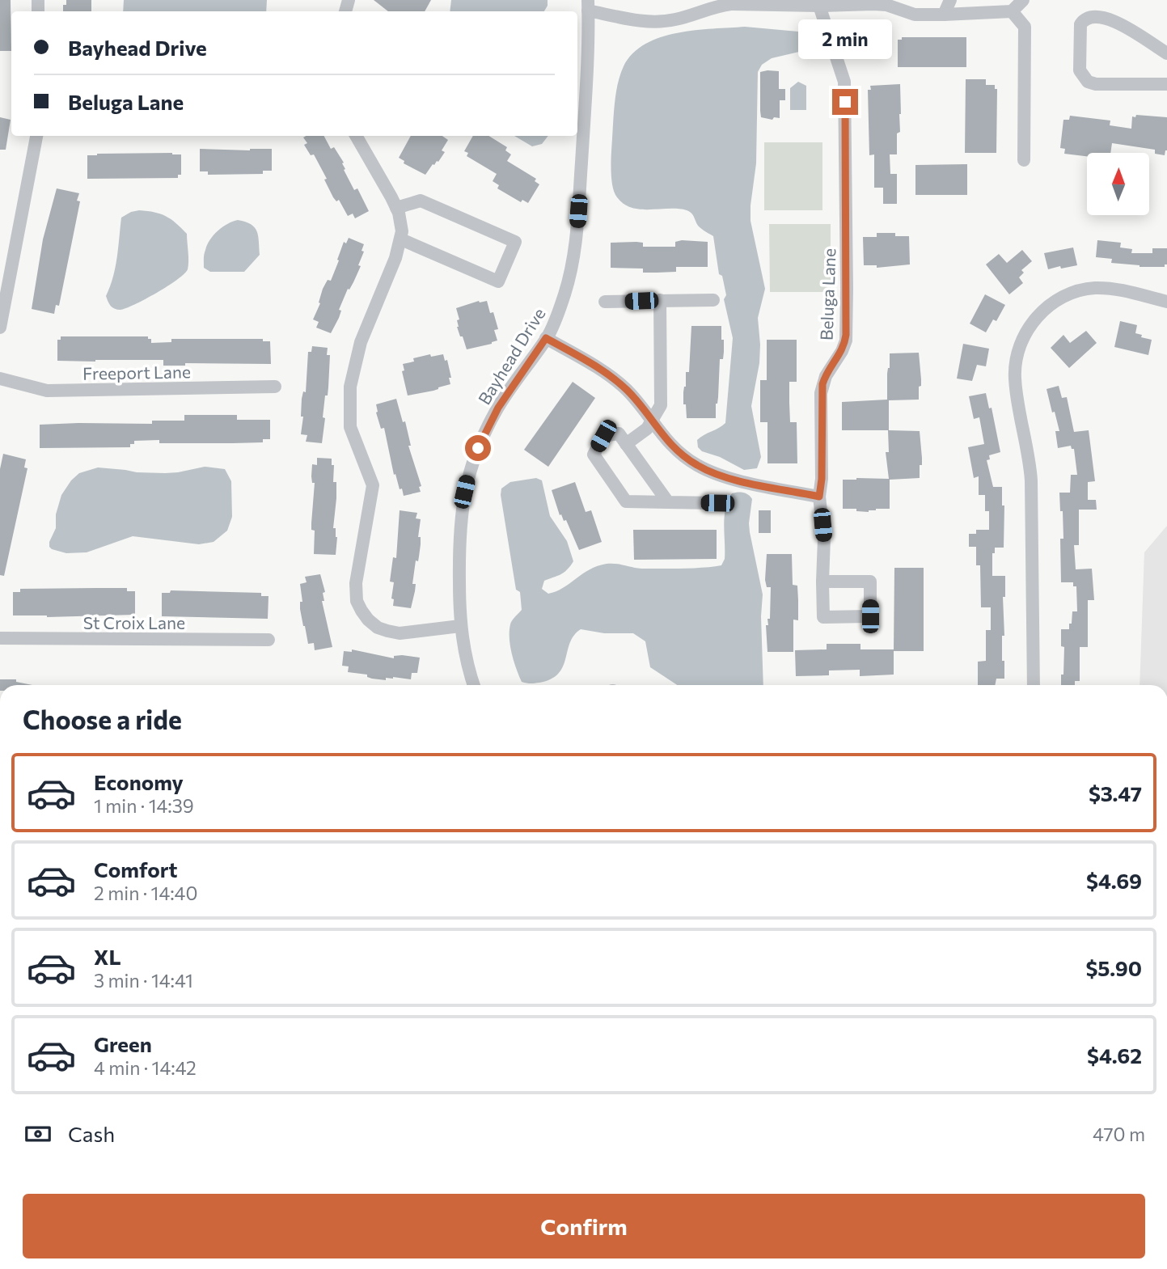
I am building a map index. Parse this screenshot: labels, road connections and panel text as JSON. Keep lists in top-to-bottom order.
{
  "streets": {
    "street": [
      "Beluga Lane",
      "Bayhead Drive",
      "Freeport Lane",
      "St Croix Lane"
    ]
  },
  "north": "top",
  "page": {
    "banner": ["Bayhead Drive", "Beluga Lane"],
    "bubble": "2 min",
    "heading": "Choose a ride",
    "list": [
      {
        "name": "Economy",
        "note": "1 min · 14:39",
        "value": "$3.47"
      },
      {
        "name": "Comfort",
        "note": "2 min · 14:40",
        "value": "$4.69"
      },
      {
        "name": "XL",
        "note": "3 min · 14:41",
        "value": "$5.90"
      },
      {
        "name": "Green",
        "note": "4 min · 14:42",
        "value": "$4.62"
      }
    ],
    "pay": ["Cash", "470 m"],
    "buttons": "Confirm"
  }
}
